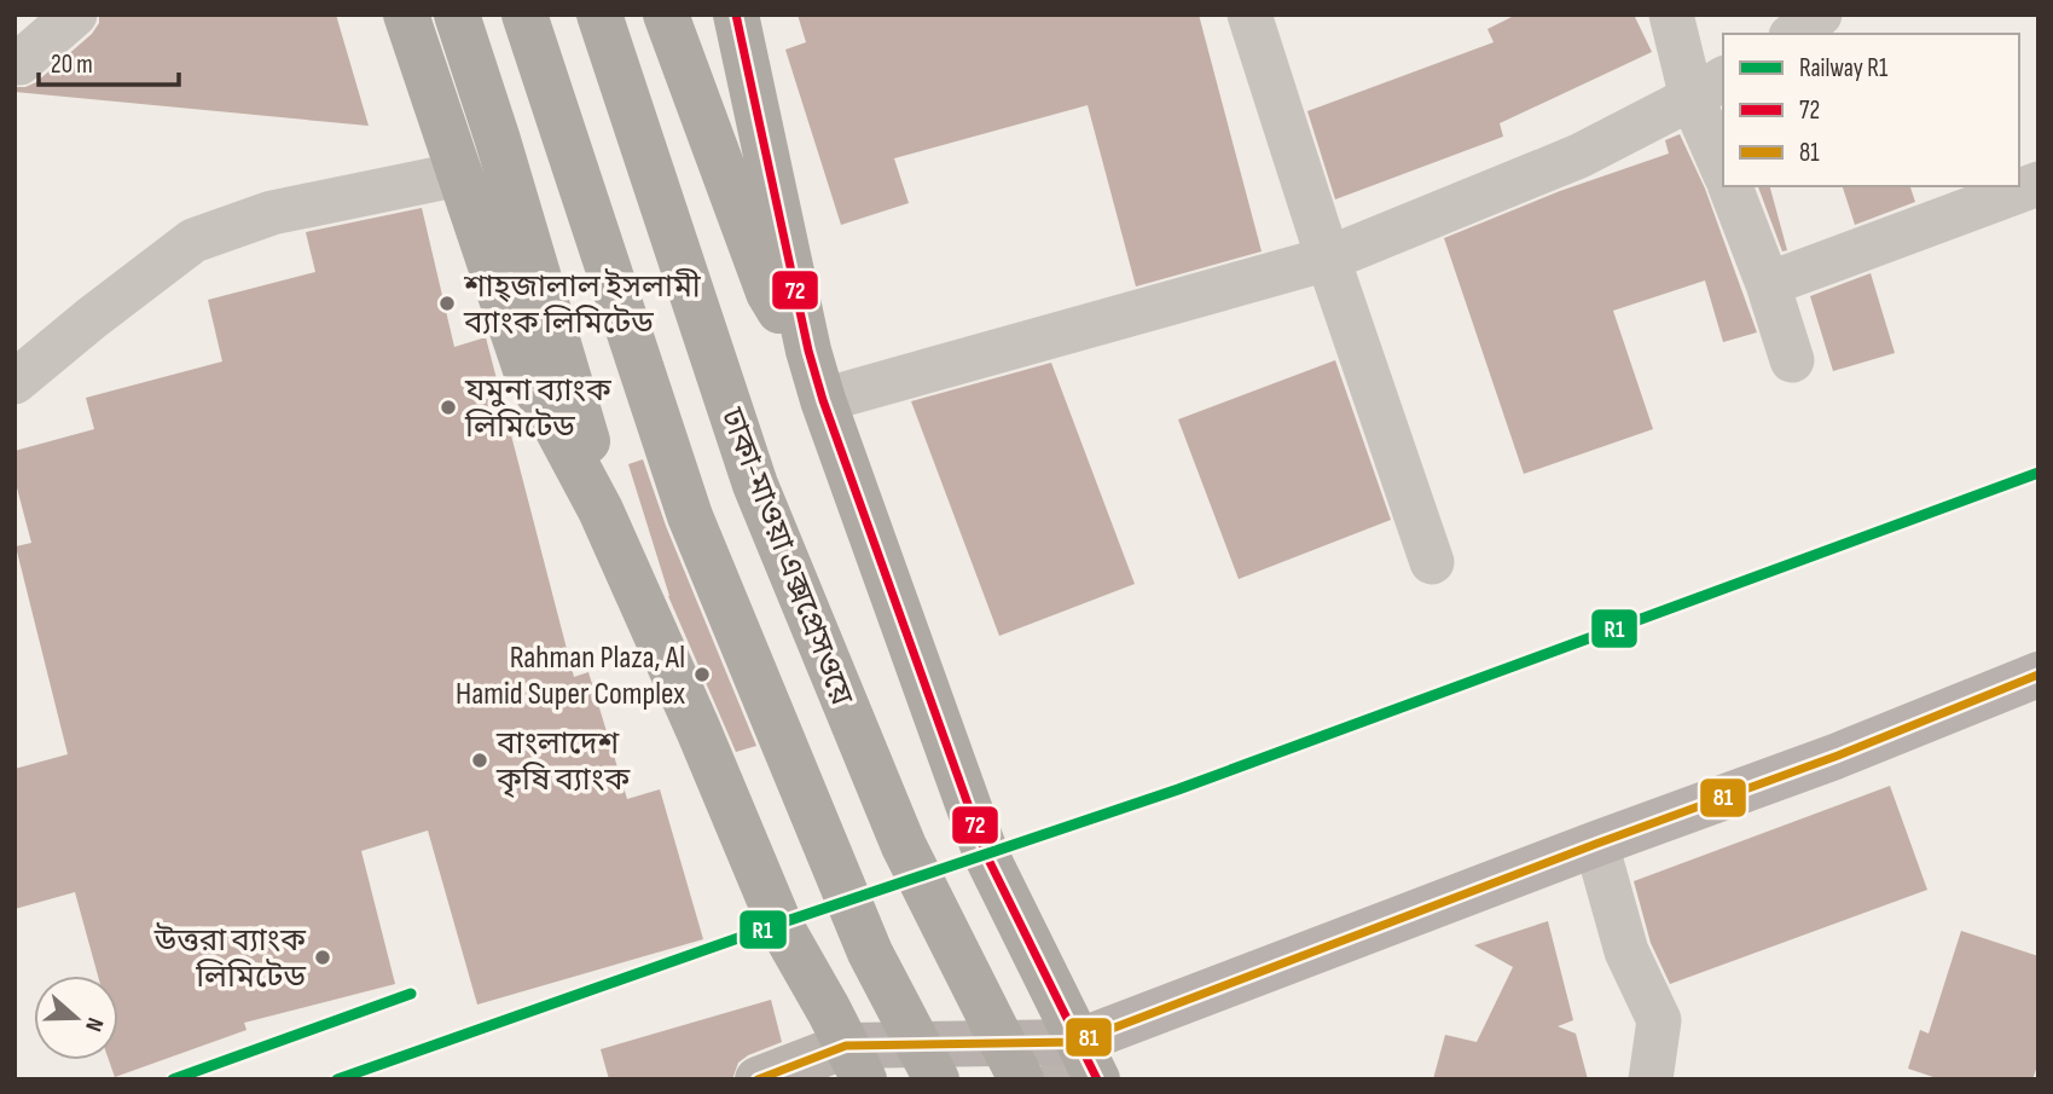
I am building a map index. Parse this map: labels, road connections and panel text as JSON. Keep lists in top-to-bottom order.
{
  "streets": {
    "highway": ["ঢাকা-মাওয়া এক্সপ্রেসওয়ে"]
  },
  "places": [
    "শাহ্জালাল ইসলামী ব্যাংক লিমিটেড",
    "যমুনা ব্যাংক লিমিটেড",
    "Rahman Plaza, Al Hamid Super Complex",
    "বাংলাদেশ কৃষি ব্যাংক",
    "উত্তরা ব্যাংক লিমিটেড"
  ],
  "lines": ["transit line 72", "rail line R1", "transit line 81"],
  "legend": ["Railway R1", "72", "81"],
  "scale_bar": "20 m",
  "north": "right"
}
